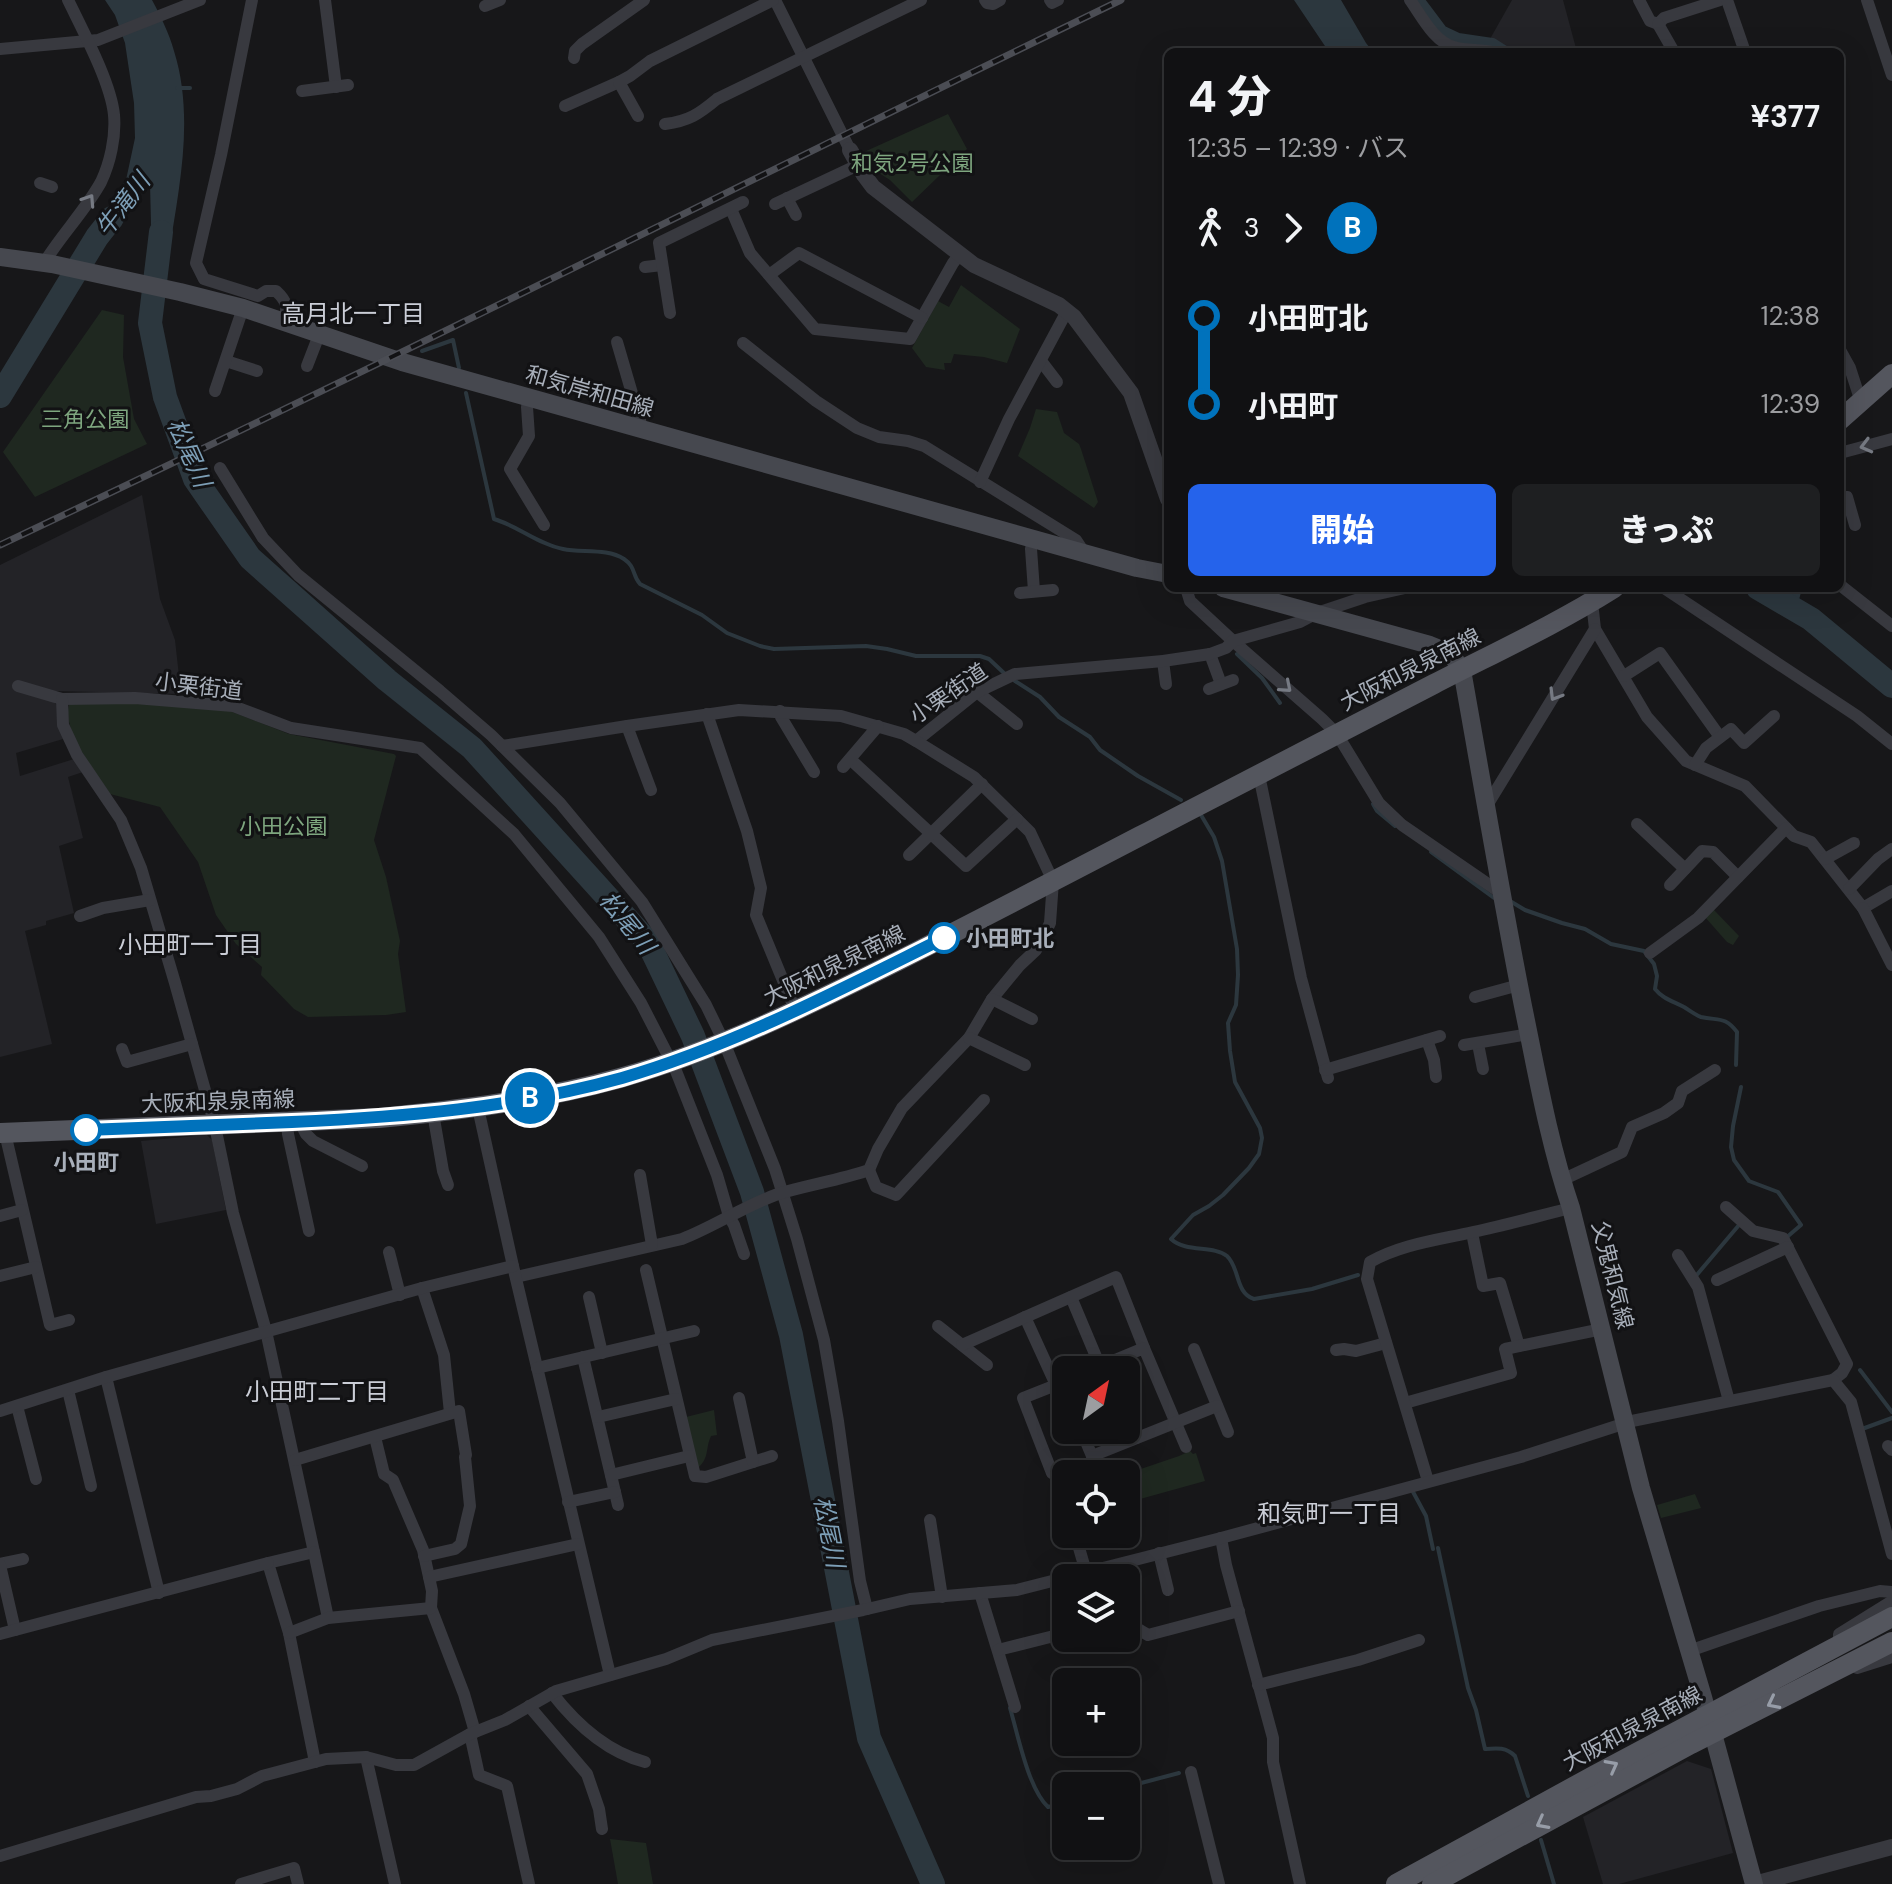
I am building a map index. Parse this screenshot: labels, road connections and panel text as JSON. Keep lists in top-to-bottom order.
{
  "streets": {
    "main road": ["和気岸和田線", "大阪和泉泉南線", "父鬼和気線"],
    "street": ["小栗街道"]
  },
  "crossings": [
    ["大阪和泉泉南線", "小栗街道"],
    ["大阪和泉泉南線", "父鬼和気線"]
  ],
  "districts": [
    "高月北一丁目",
    "小田町一丁目",
    "小田町二丁目",
    "和気町一丁目"
  ],
  "water": ["牛滝川", "松尾川"],
  "parks": ["和気2号公園", "三角公園", "小田公園"],
  "places": ["小田町北", "小田町"],
  "lines": ["bus line B"],
  "north": "top right",
  "page": {
    "on_map": "B",
    "heading": ["4 分", "12:35 – 12:39 · バス", "¥377"],
    "legs": ["3", "B"],
    "list": [
      {
        "name": "小田町北",
        "value": "12:38"
      },
      {
        "name": "小田町",
        "value": "12:39"
      }
    ],
    "buttons": ["開始", "きっぷ"],
    "map_buttons": ["+", "−"]
  }
}
